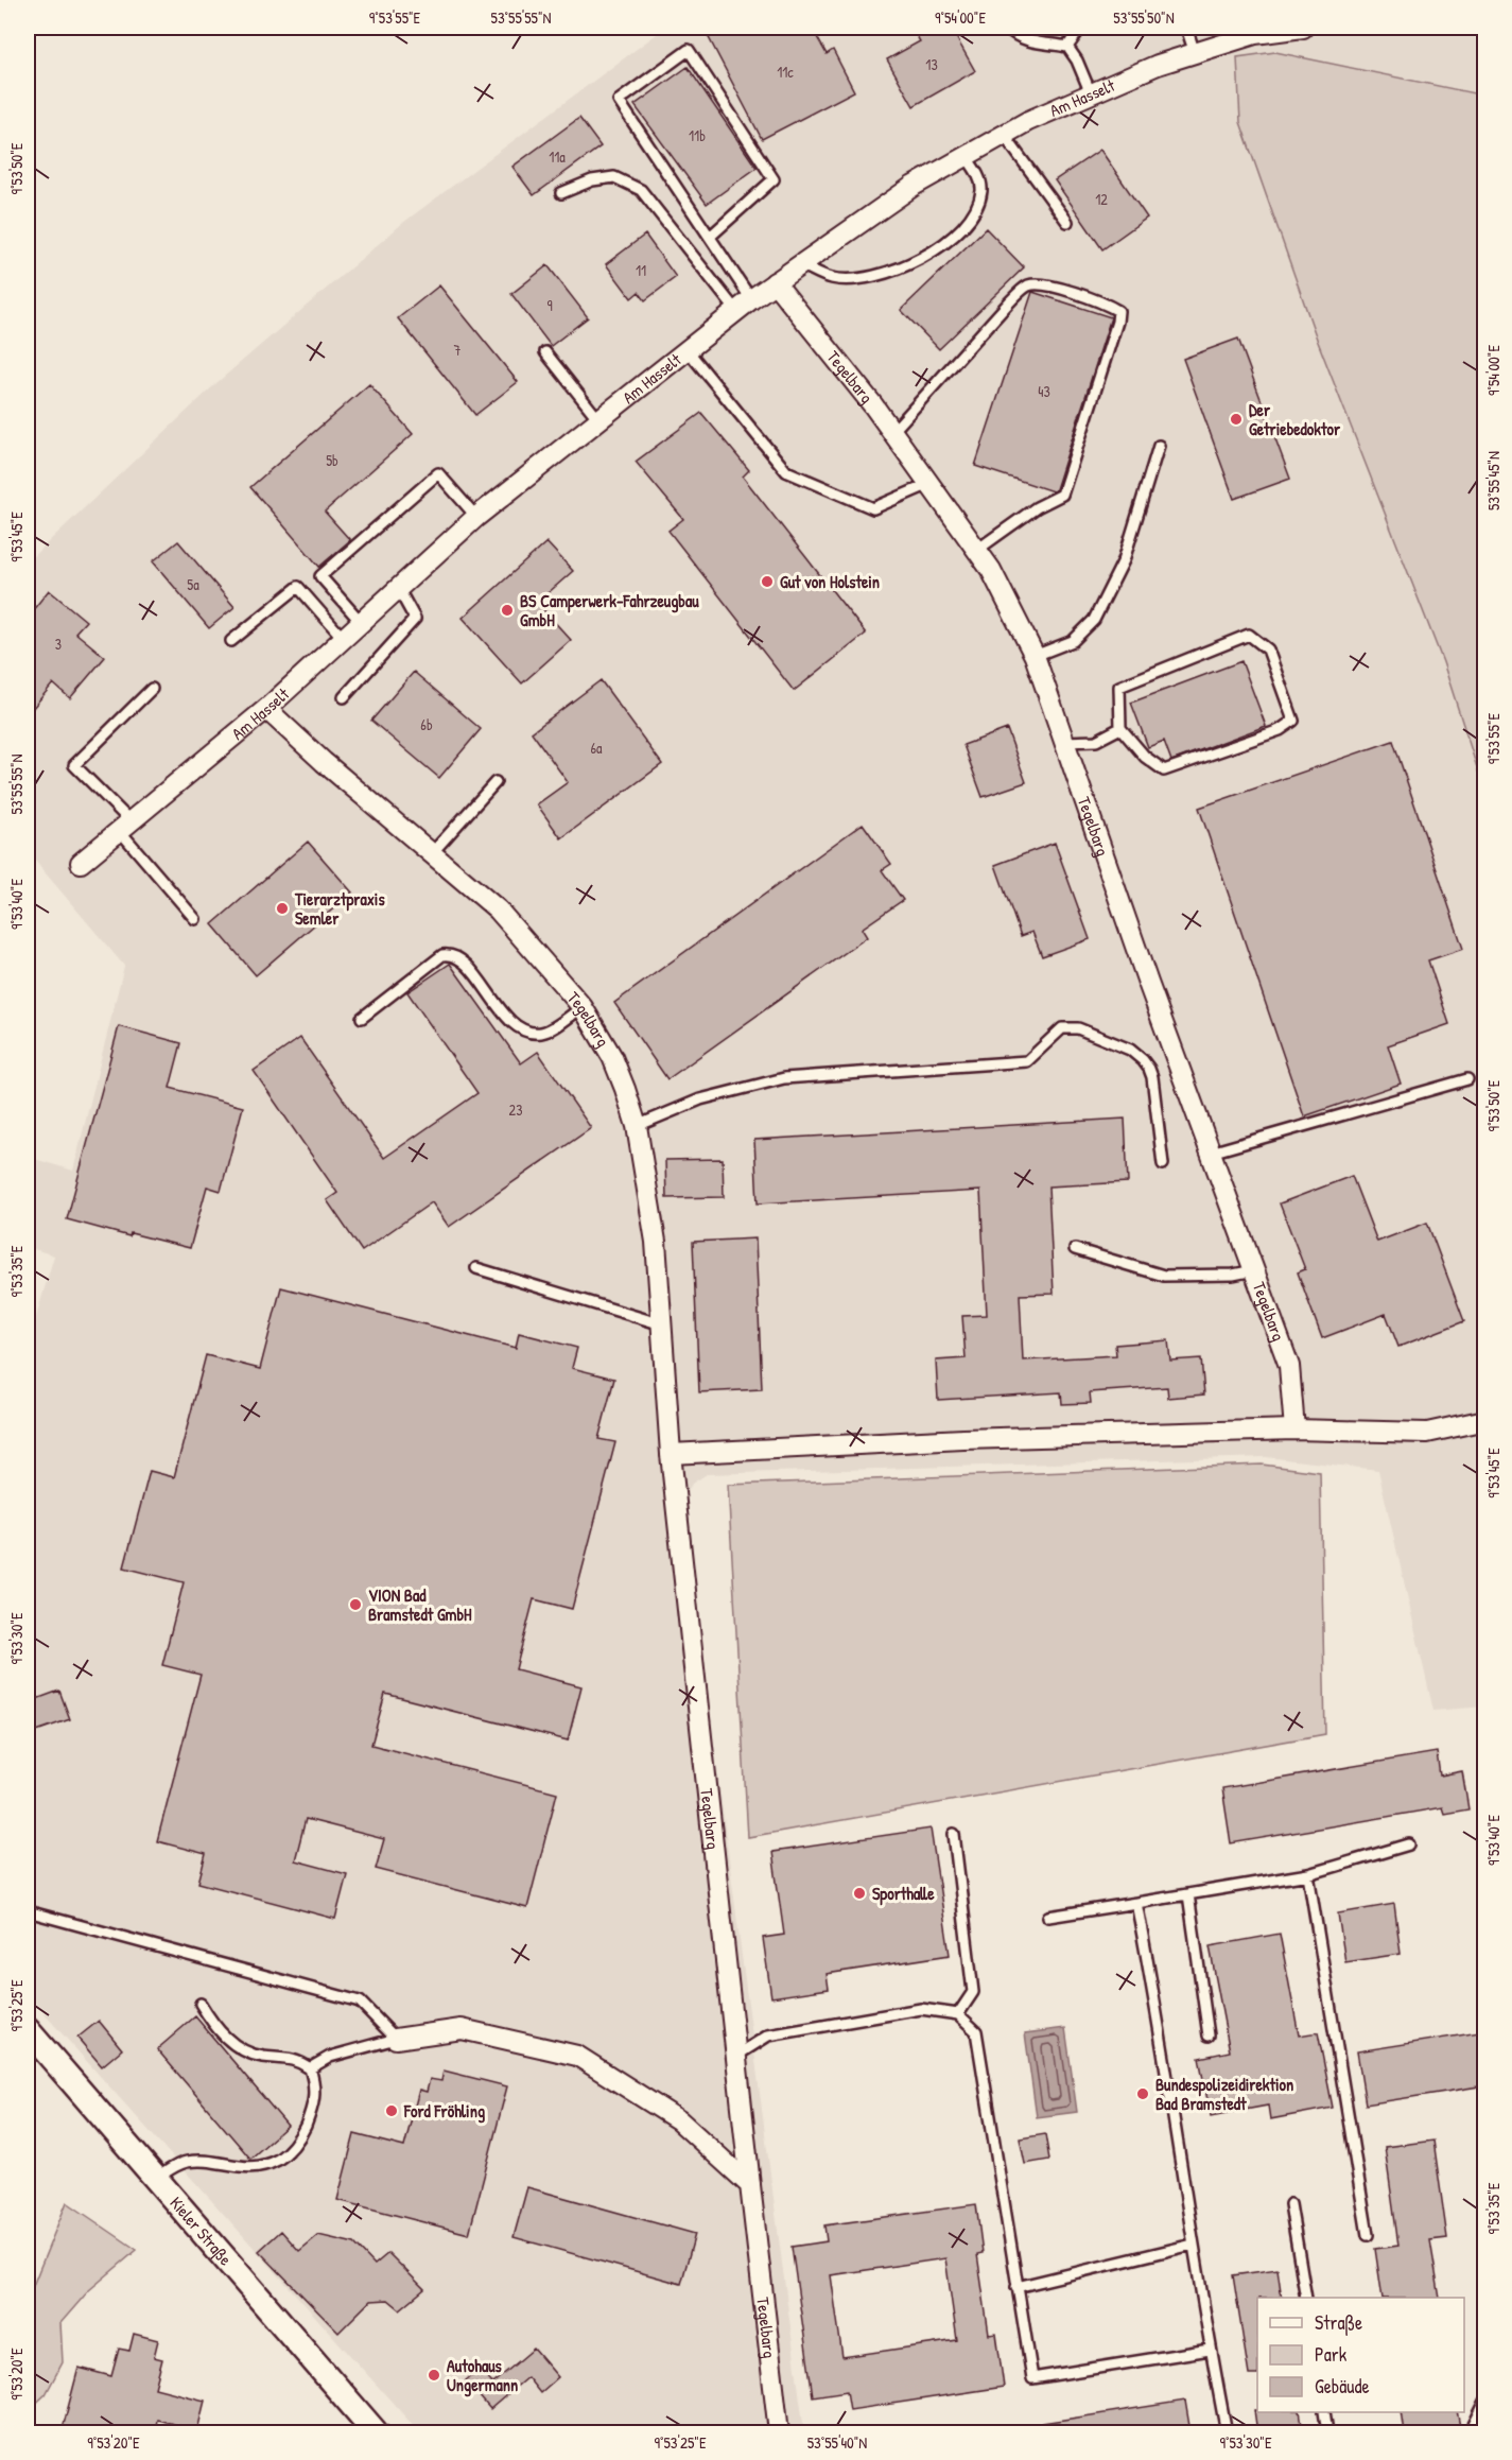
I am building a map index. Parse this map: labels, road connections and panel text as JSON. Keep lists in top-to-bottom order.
{
  "streets": {
    "street": ["Am Hasselt", "Tegelbarg", "Kieler Straße"]
  },
  "crossings": [
    ["Am Hasselt", "Tegelbarg"]
  ],
  "places": [
    "Der Getriebedoktor",
    "Gut von Holstein",
    "BS Camperwerk-Fahrzeugbau GmbH",
    "Tierarztpraxis Semler",
    "VION Bad Bramstedt GmbH",
    "Sporthalle",
    "Bundespolizeidirektion Bad Bramstedt",
    "Ford Fröhling",
    "Autohaus Ungermann"
  ],
  "house_numbers": [
    "13",
    "11c",
    "11b",
    "11a",
    "12",
    "11",
    "9",
    "7",
    "43",
    "5b",
    "5a",
    "3",
    "6b",
    "6a",
    "23"
  ],
  "legend": ["Straße", "Park", "Gebäude"],
  "coordinates": [
    "9°53'55\"E",
    "53°55'55\"N",
    "9°54'00\"E",
    "53°55'50\"N",
    "9°53'50\"E",
    "53°55'45\"N",
    "9°53'45\"E",
    "9°53'40\"E",
    "9°53'35\"E",
    "9°53'30\"E",
    "9°53'25\"E",
    "9°53'20\"E",
    "53°55'40\"N"
  ]
}
